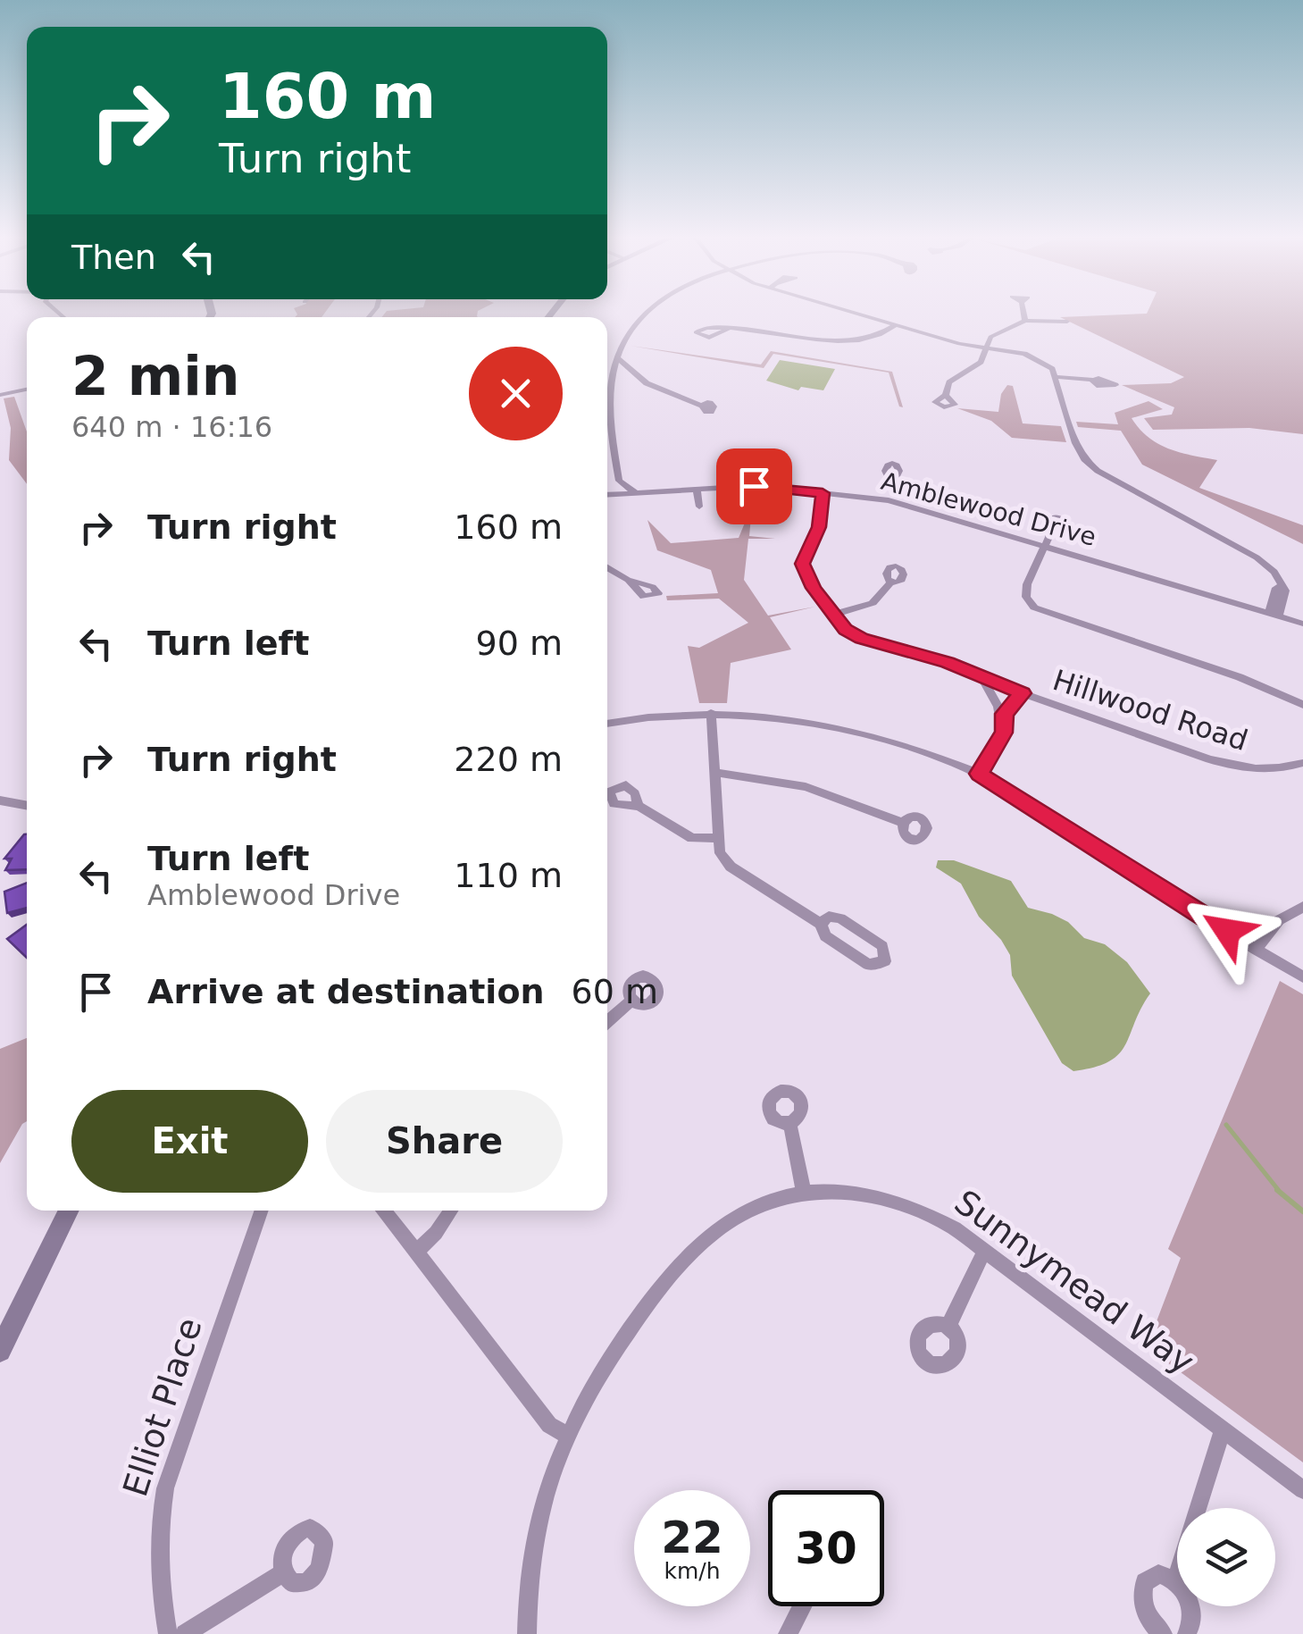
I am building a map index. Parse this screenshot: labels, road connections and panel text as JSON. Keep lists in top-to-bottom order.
{
  "streets": {
    "street": [
      "Amblewood Drive",
      "Hillwood Road",
      "Sunnymead Way",
      "Elliot Place"
    ]
  },
  "page": {
    "turn": ["160 m", "Turn right"],
    "then": "Then",
    "heading": ["2 min", "640 m · 16:16"],
    "list": [
      {
        "name": "Turn right",
        "value": "160 m"
      },
      {
        "name": "Turn left",
        "value": "90 m"
      },
      {
        "name": "Turn right",
        "value": "220 m"
      },
      {
        "name": "Turn left",
        "note": "Amblewood Drive",
        "value": "110 m"
      },
      {
        "name": "Arrive at destination",
        "value": "60 m"
      }
    ],
    "buttons": ["Exit", "Share"],
    "speed": "22 km/h",
    "limit": "30"
  }
}
